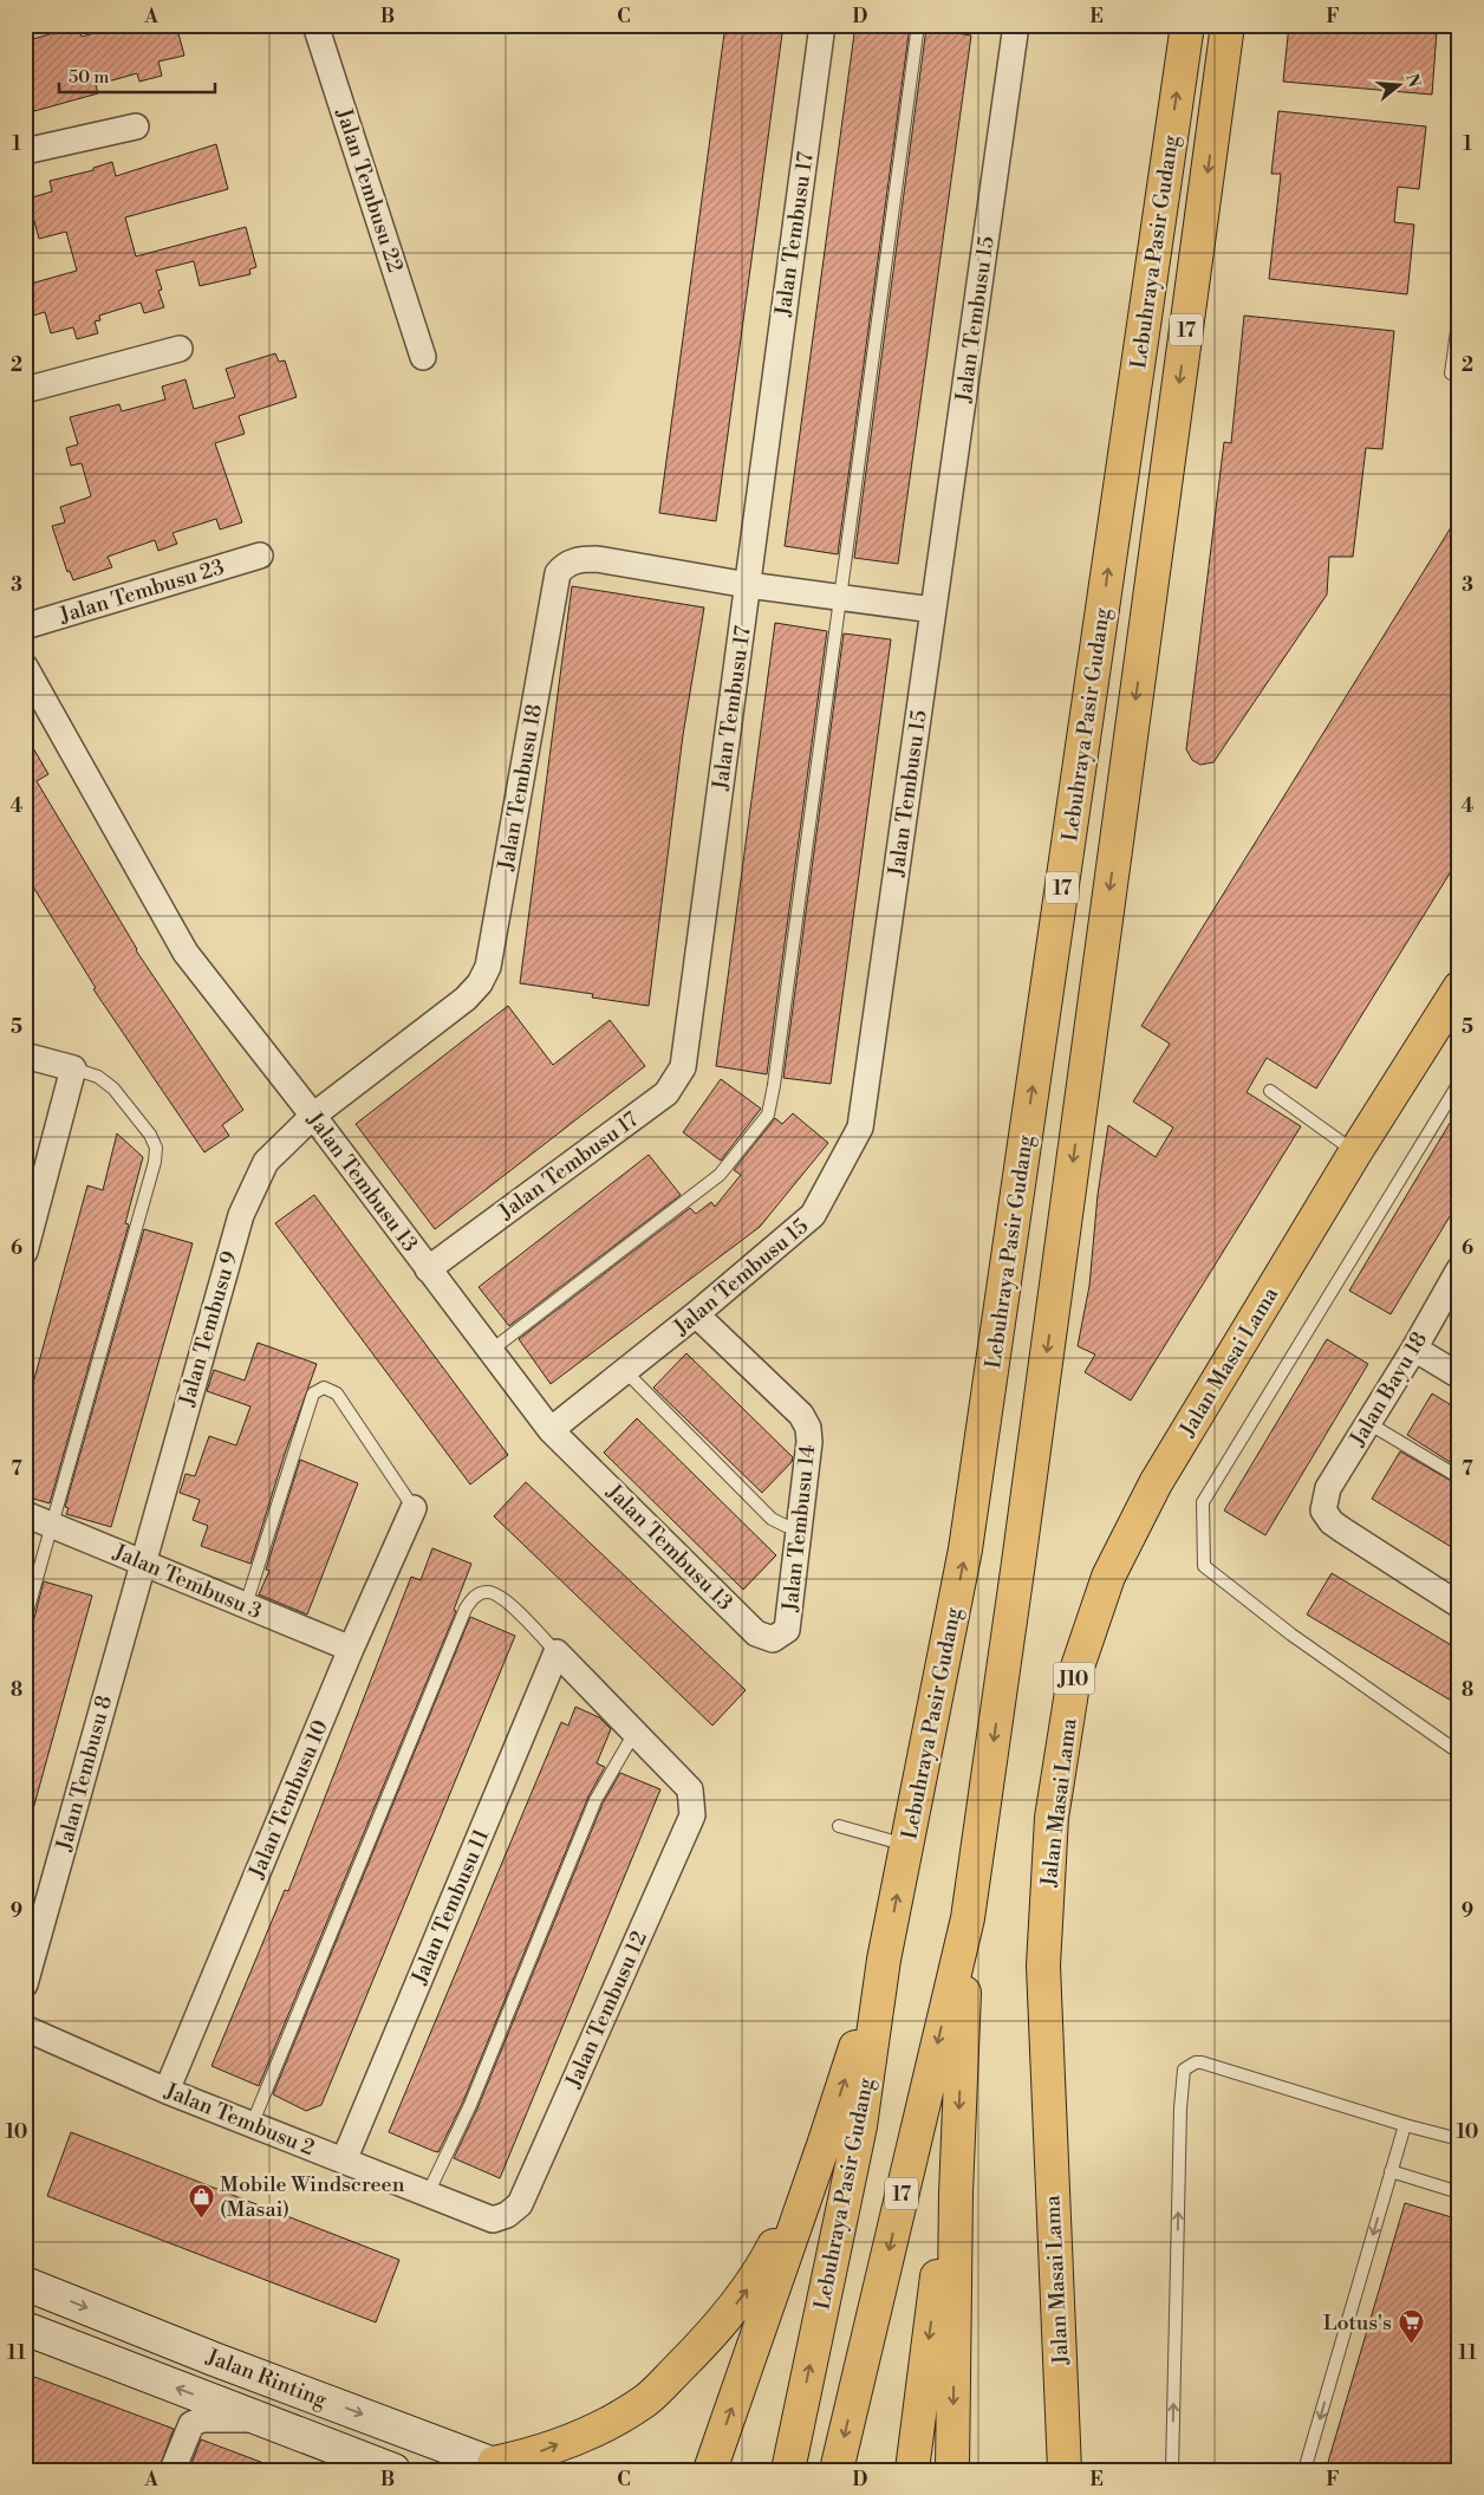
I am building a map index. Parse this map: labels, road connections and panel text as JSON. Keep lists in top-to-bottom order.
{
  "streets": {
    "main road": [
      "Lebuhraya Pasir Gudang",
      "17",
      "Jalan Masai Lama",
      "J10",
      "Jalan Rinting"
    ],
    "street": [
      "Jalan Tembusu 22",
      "Jalan Tembusu 17",
      "Jalan Tembusu 15",
      "Jalan Tembusu 23",
      "Jalan Tembusu 18",
      "Jalan Tembusu 13",
      "Jalan Tembusu 9",
      "Jalan Bayu 18",
      "Jalan Tembusu 14",
      "Jalan Tembusu 3",
      "Jalan Tembusu 8",
      "Jalan Tembusu 10",
      "Jalan Tembusu 11",
      "Jalan Tembusu 12",
      "Jalan Tembusu 2"
    ]
  },
  "crossings": [
    ["Jalan Tembusu 17", "Jalan Tembusu 18"],
    ["Jalan Tembusu 17", "Jalan Tembusu 13"],
    ["Jalan Tembusu 15", "Jalan Tembusu 18"],
    ["Jalan Tembusu 15", "Jalan Tembusu 13"],
    ["Jalan Tembusu 15", "Jalan Tembusu 14"],
    ["Jalan Tembusu 18", "Jalan Tembusu 13"],
    ["Jalan Tembusu 18", "Jalan Tembusu 9"],
    ["Jalan Tembusu 13", "Jalan Tembusu 9"],
    ["Jalan Tembusu 13", "Jalan Tembusu 14"],
    ["Jalan Tembusu 9", "Jalan Tembusu 3"],
    ["Jalan Tembusu 9", "Jalan Tembusu 8"],
    ["Jalan Tembusu 3", "Jalan Tembusu 8"],
    ["Jalan Tembusu 3", "Jalan Tembusu 10"],
    ["Jalan Tembusu 10", "Jalan Tembusu 2"],
    ["Jalan Tembusu 11", "Jalan Tembusu 2"],
    ["Jalan Tembusu 12", "Jalan Tembusu 2"]
  ],
  "places": {
    "shop": ["Mobile Windscreen (Masai)"],
    "supermarket": ["Lotus's"]
  },
  "scale_bar": "50 m",
  "north": "right",
  "grid": {
    "columns": [
      "A",
      "B",
      "C",
      "D",
      "E",
      "F"
    ],
    "rows": [
      "1",
      "2",
      "3",
      "4",
      "5",
      "6",
      "7",
      "8",
      "9",
      "10",
      "11"
    ]
  }
}
